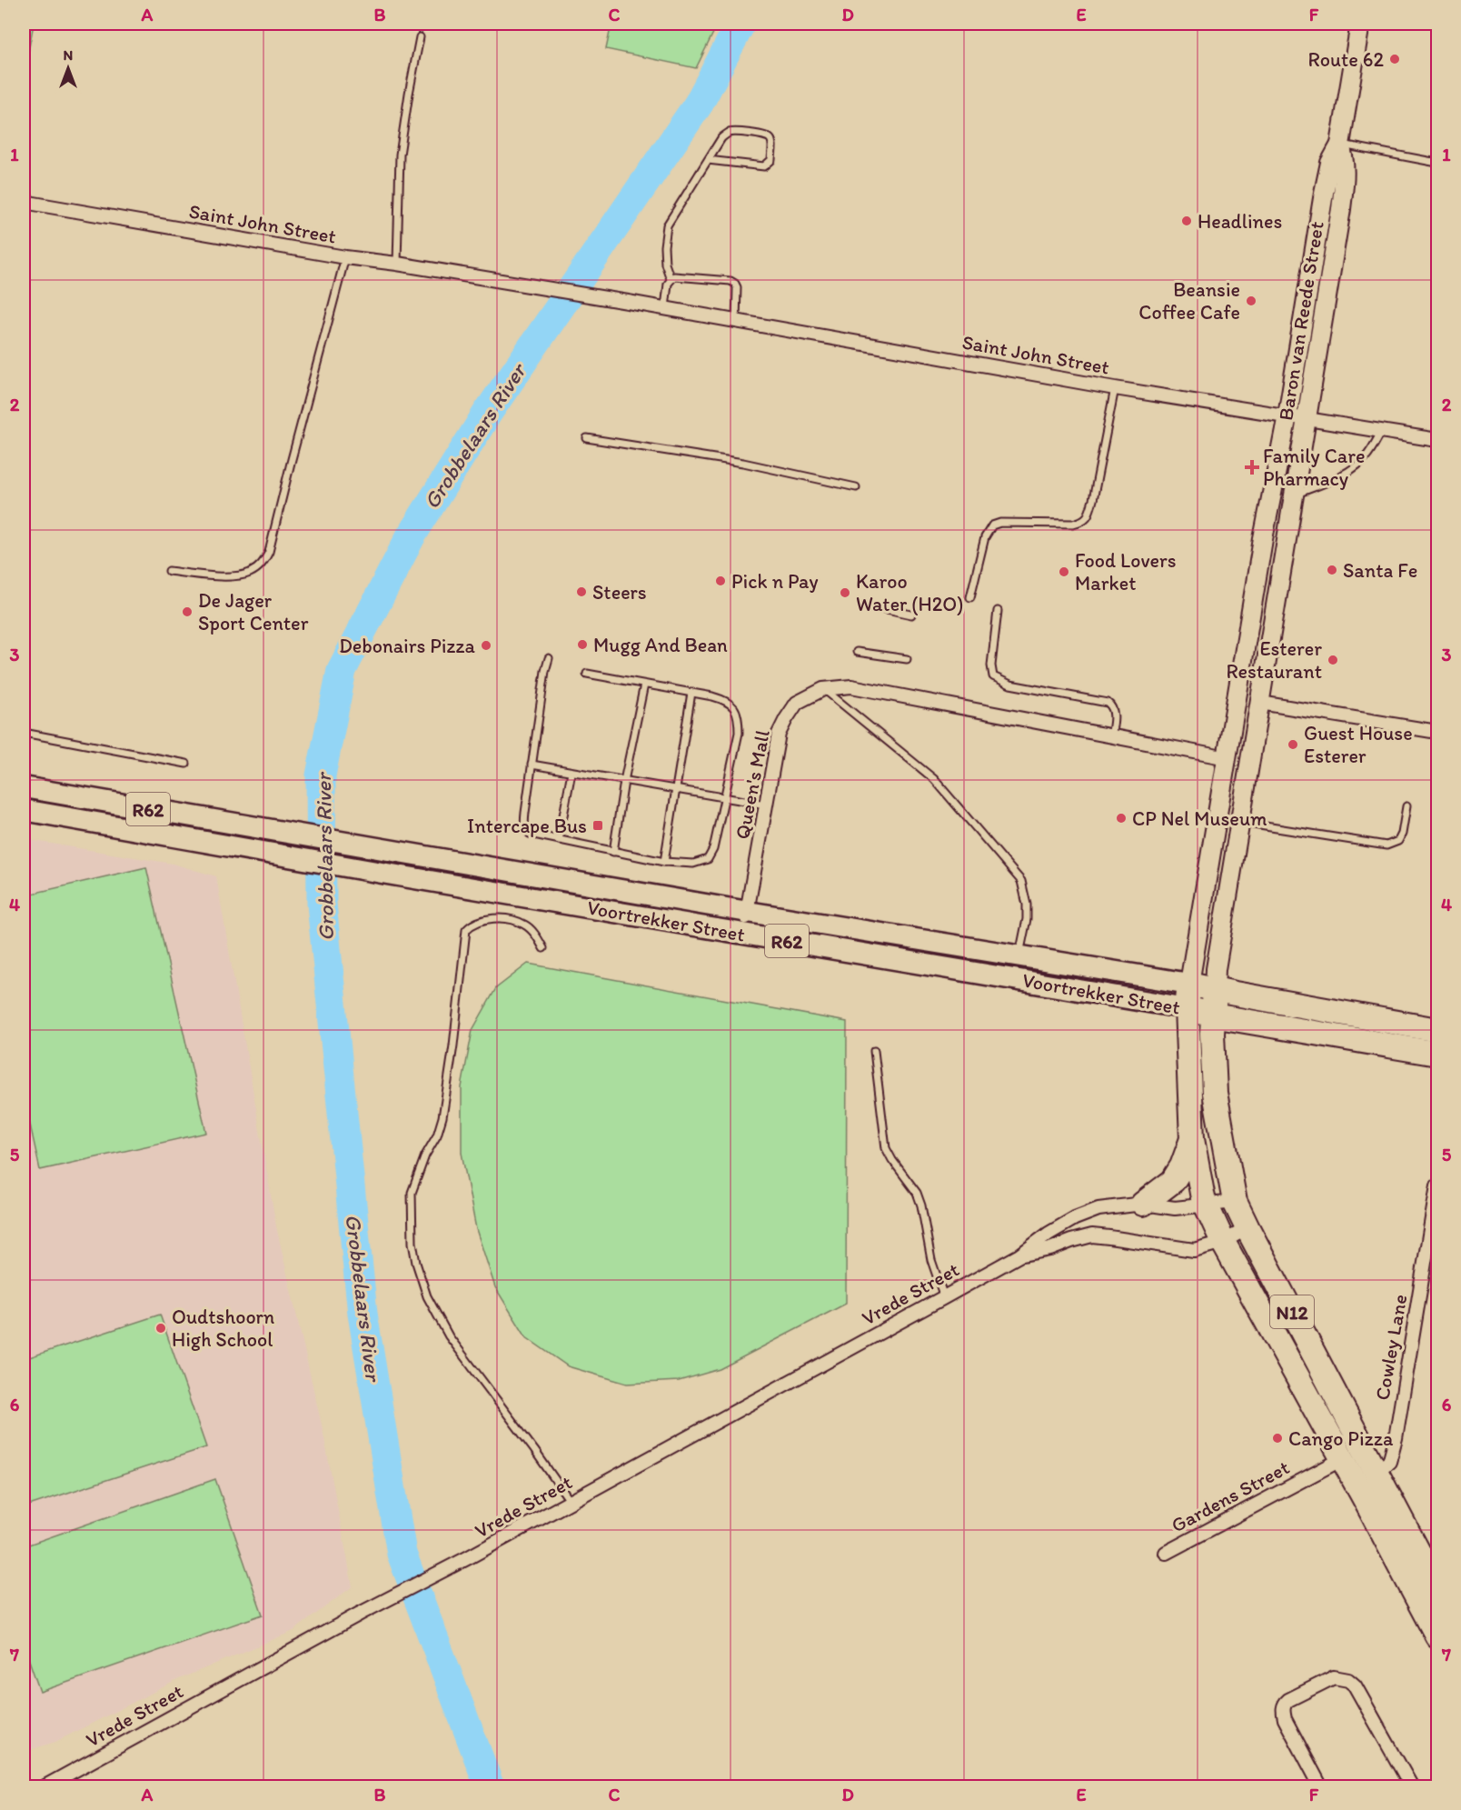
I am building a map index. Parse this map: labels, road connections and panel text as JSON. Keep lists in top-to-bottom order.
{
  "streets": {
    "highway": ["R62", "Voortrekker Street", "N12"],
    "main road": ["Baron van Reede Street"],
    "street": [
      "Saint John Street",
      "Queen's Mall",
      "Vrede Street",
      "Cowley Lane",
      "Gardens Street"
    ]
  },
  "crossings": [
    ["Saint John Street", "Baron van Reede Street"],
    ["Baron van Reede Street", "Queen's Mall"],
    ["Baron van Reede Street", "Voortrekker Street"],
    ["Baron van Reede Street", "N12"],
    ["Queen's Mall", "Voortrekker Street"],
    ["Voortrekker Street", "N12"],
    ["Vrede Street", "N12"],
    ["N12", "Cowley Lane"],
    ["N12", "Gardens Street"]
  ],
  "water": ["Grobbelaars River"],
  "places": {
    "other": [
      "Route 62",
      "Headlines",
      "Beansie Coffee Cafe",
      "Santa Fe",
      "Food Lovers Market",
      "Pick n Pay",
      "Steers",
      "Karoo Water (H2O)",
      "De Jager Sport Center",
      "Mugg And Bean",
      "Debonairs Pizza",
      "Esterer Restaurant",
      "Guest House Esterer",
      "CP Nel Museum",
      "Oudtshoorn High School",
      "Cango Pizza"
    ],
    "health": ["Family Care Pharmacy"],
    "transit": ["Intercape Bus"]
  },
  "north": "top",
  "grid": {
    "columns": [
      "A",
      "B",
      "C",
      "D",
      "E",
      "F"
    ],
    "rows": [
      "1",
      "2",
      "3",
      "4",
      "5",
      "6",
      "7"
    ]
  }
}
